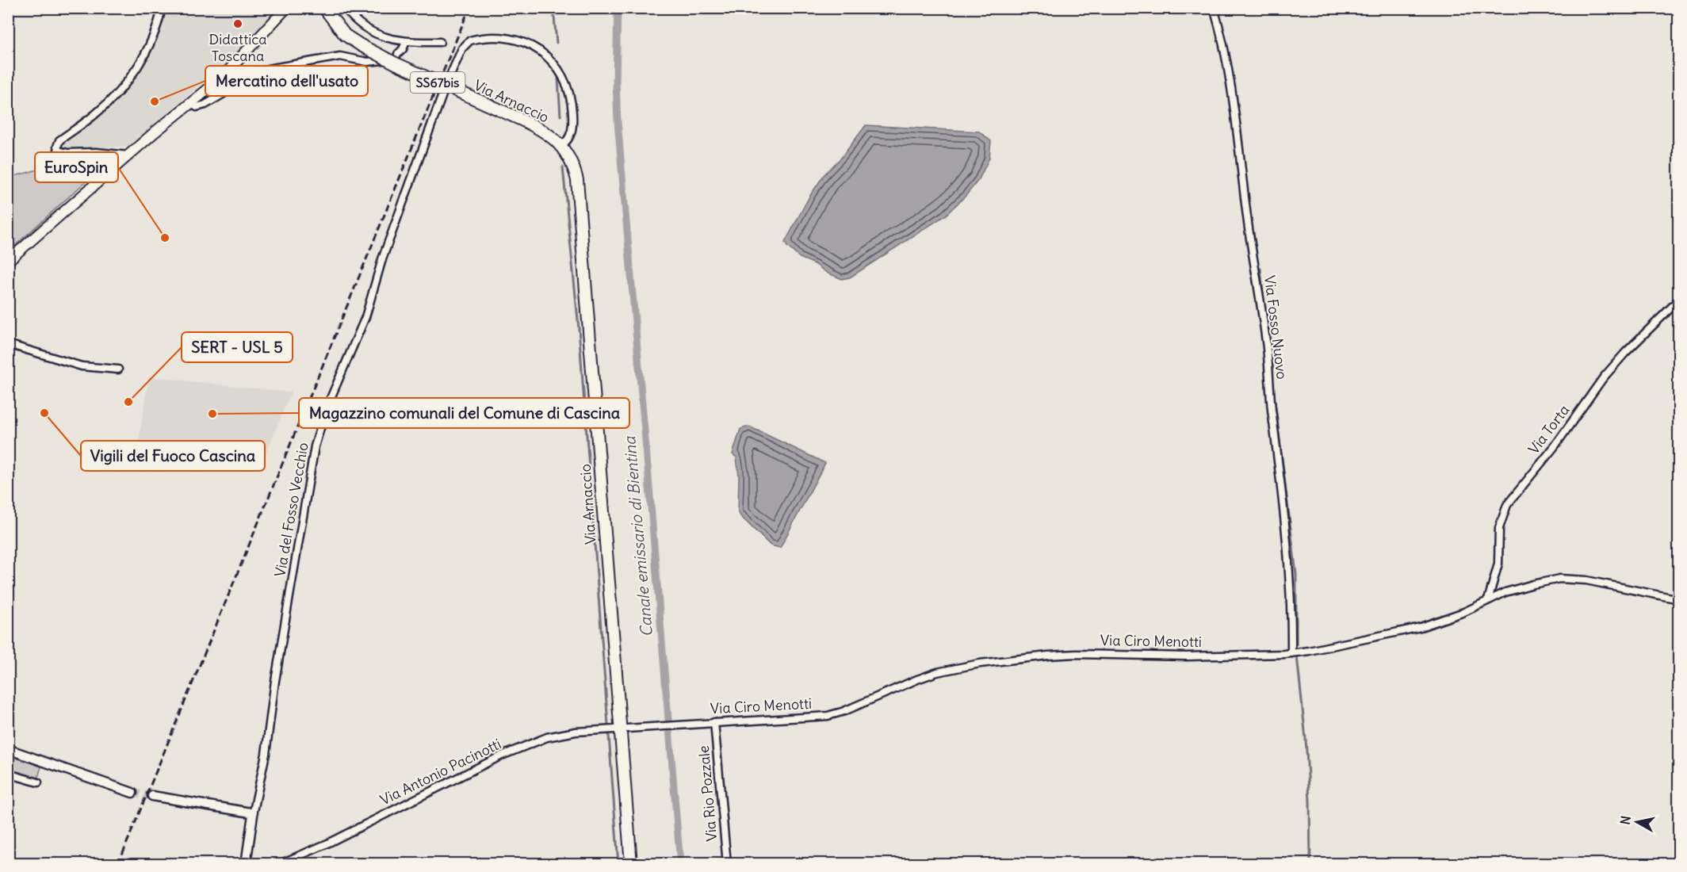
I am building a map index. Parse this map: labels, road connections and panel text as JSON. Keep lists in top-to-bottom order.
{
  "streets": {
    "main road": ["SS67bis", "Via Arnaccio"],
    "street": [
      "Via Fosso Nuovo",
      "Via Torta",
      "Via del Fosso Vecchio",
      "Via Ciro Menotti",
      "Via Antonio Pacinotti",
      "Via Rio Pozzale"
    ]
  },
  "crossings": [
    ["Via Arnaccio", "Via Ciro Menotti"],
    ["Via Arnaccio", "Via Antonio Pacinotti"],
    ["Via Fosso Nuovo", "Via Ciro Menotti"],
    ["Via Torta", "Via Ciro Menotti"],
    ["Via Ciro Menotti", "Via Antonio Pacinotti"],
    ["Via Ciro Menotti", "Via Rio Pozzale"]
  ],
  "water": ["Canale emissario di Bientina"],
  "places": [
    "Didattica Toscana",
    "Mercatino dell'usato",
    "EuroSpin",
    "SERT - USL 5",
    "Vigili del Fuoco Cascina",
    "Magazzino comunali del Comune di Cascina"
  ],
  "north": "left"
}
